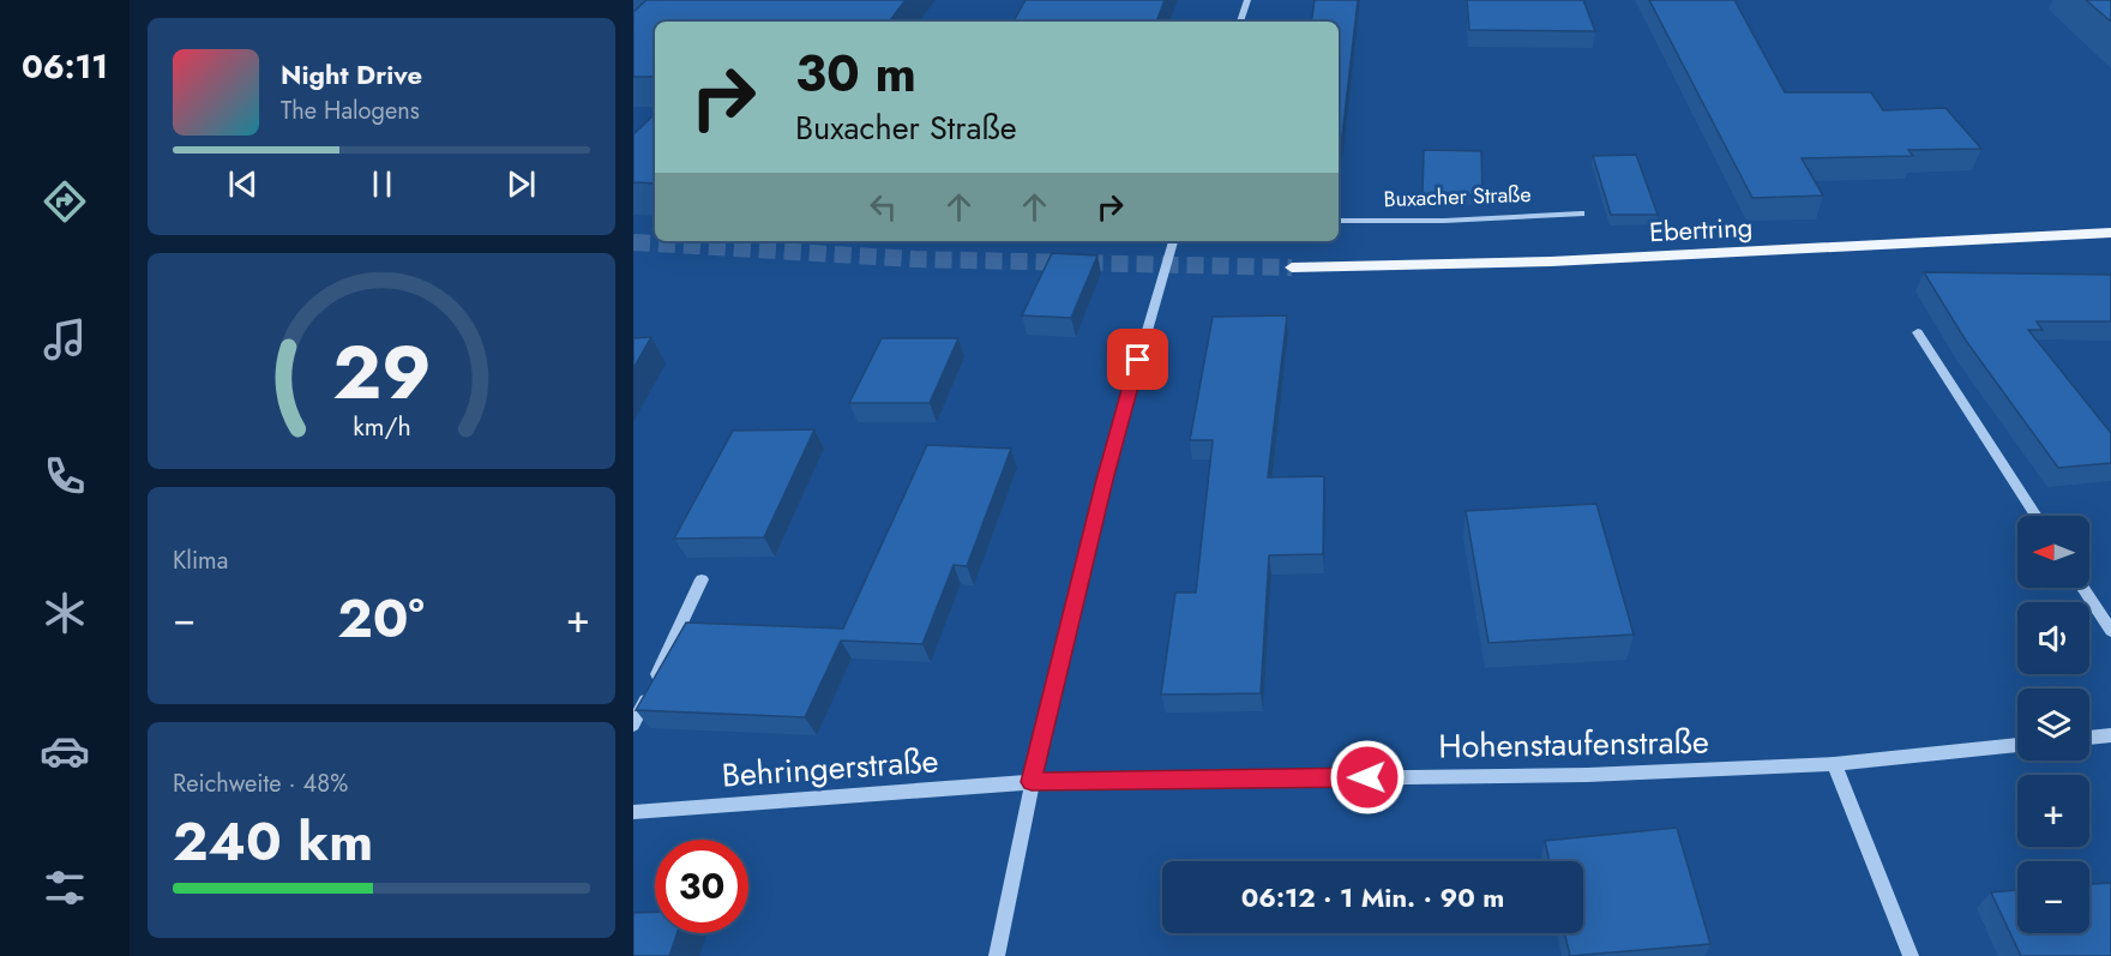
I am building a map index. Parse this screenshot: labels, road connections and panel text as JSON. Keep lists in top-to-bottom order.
{
  "streets": {
    "main road": ["Ebertring"],
    "street": ["Buxacher Straße", "Hohenstaufenstraße", "Behringerstraße"]
  },
  "crossings": [
    ["Hohenstaufenstraße", "Behringerstraße"]
  ],
  "north": "left",
  "page": {
    "tabs": "06:11",
    "turn": ["30 m", "Buxacher Straße"],
    "song": ["Night Drive", "The Halogens"],
    "tile": [
      "Klima",
      ["Reichweite · 48%", "240 km"]
    ],
    "map_buttons": ["+", "−"],
    "heat": ["−", "20°", "+"],
    "limit": "30",
    "trip": "06:12 · 1 Min. · 90 m",
    "gauge": ["29", "km/h"]
  }
}
